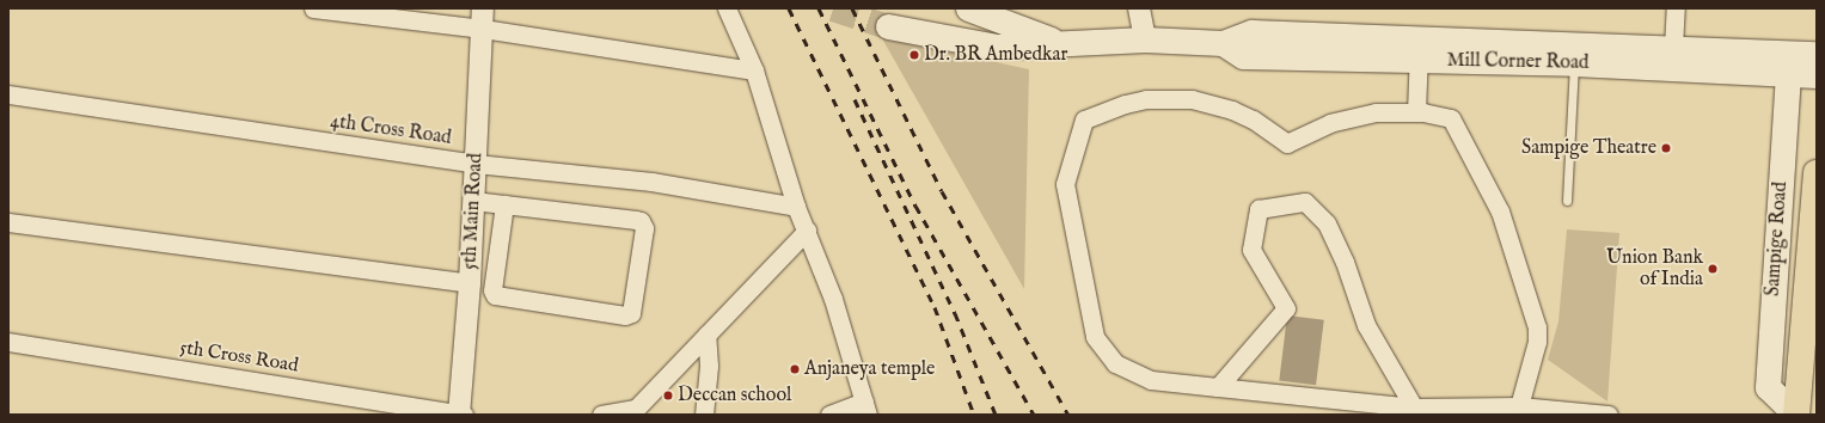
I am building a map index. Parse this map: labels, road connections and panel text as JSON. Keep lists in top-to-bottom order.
{
  "streets": {
    "main road": ["Mill Corner Road", "Sampige Road"],
    "street": ["4th Cross Road", "5th Main Road", "5th Cross Road"]
  },
  "crossings": [
    ["Mill Corner Road", "Sampige Road"],
    ["4th Cross Road", "5th Main Road"],
    ["5th Main Road", "5th Cross Road"]
  ],
  "places": [
    "Dr. BR Ambedkar",
    "Sampige Theatre",
    "Union Bank of India",
    "Anjaneya temple",
    "Deccan school"
  ]
}
